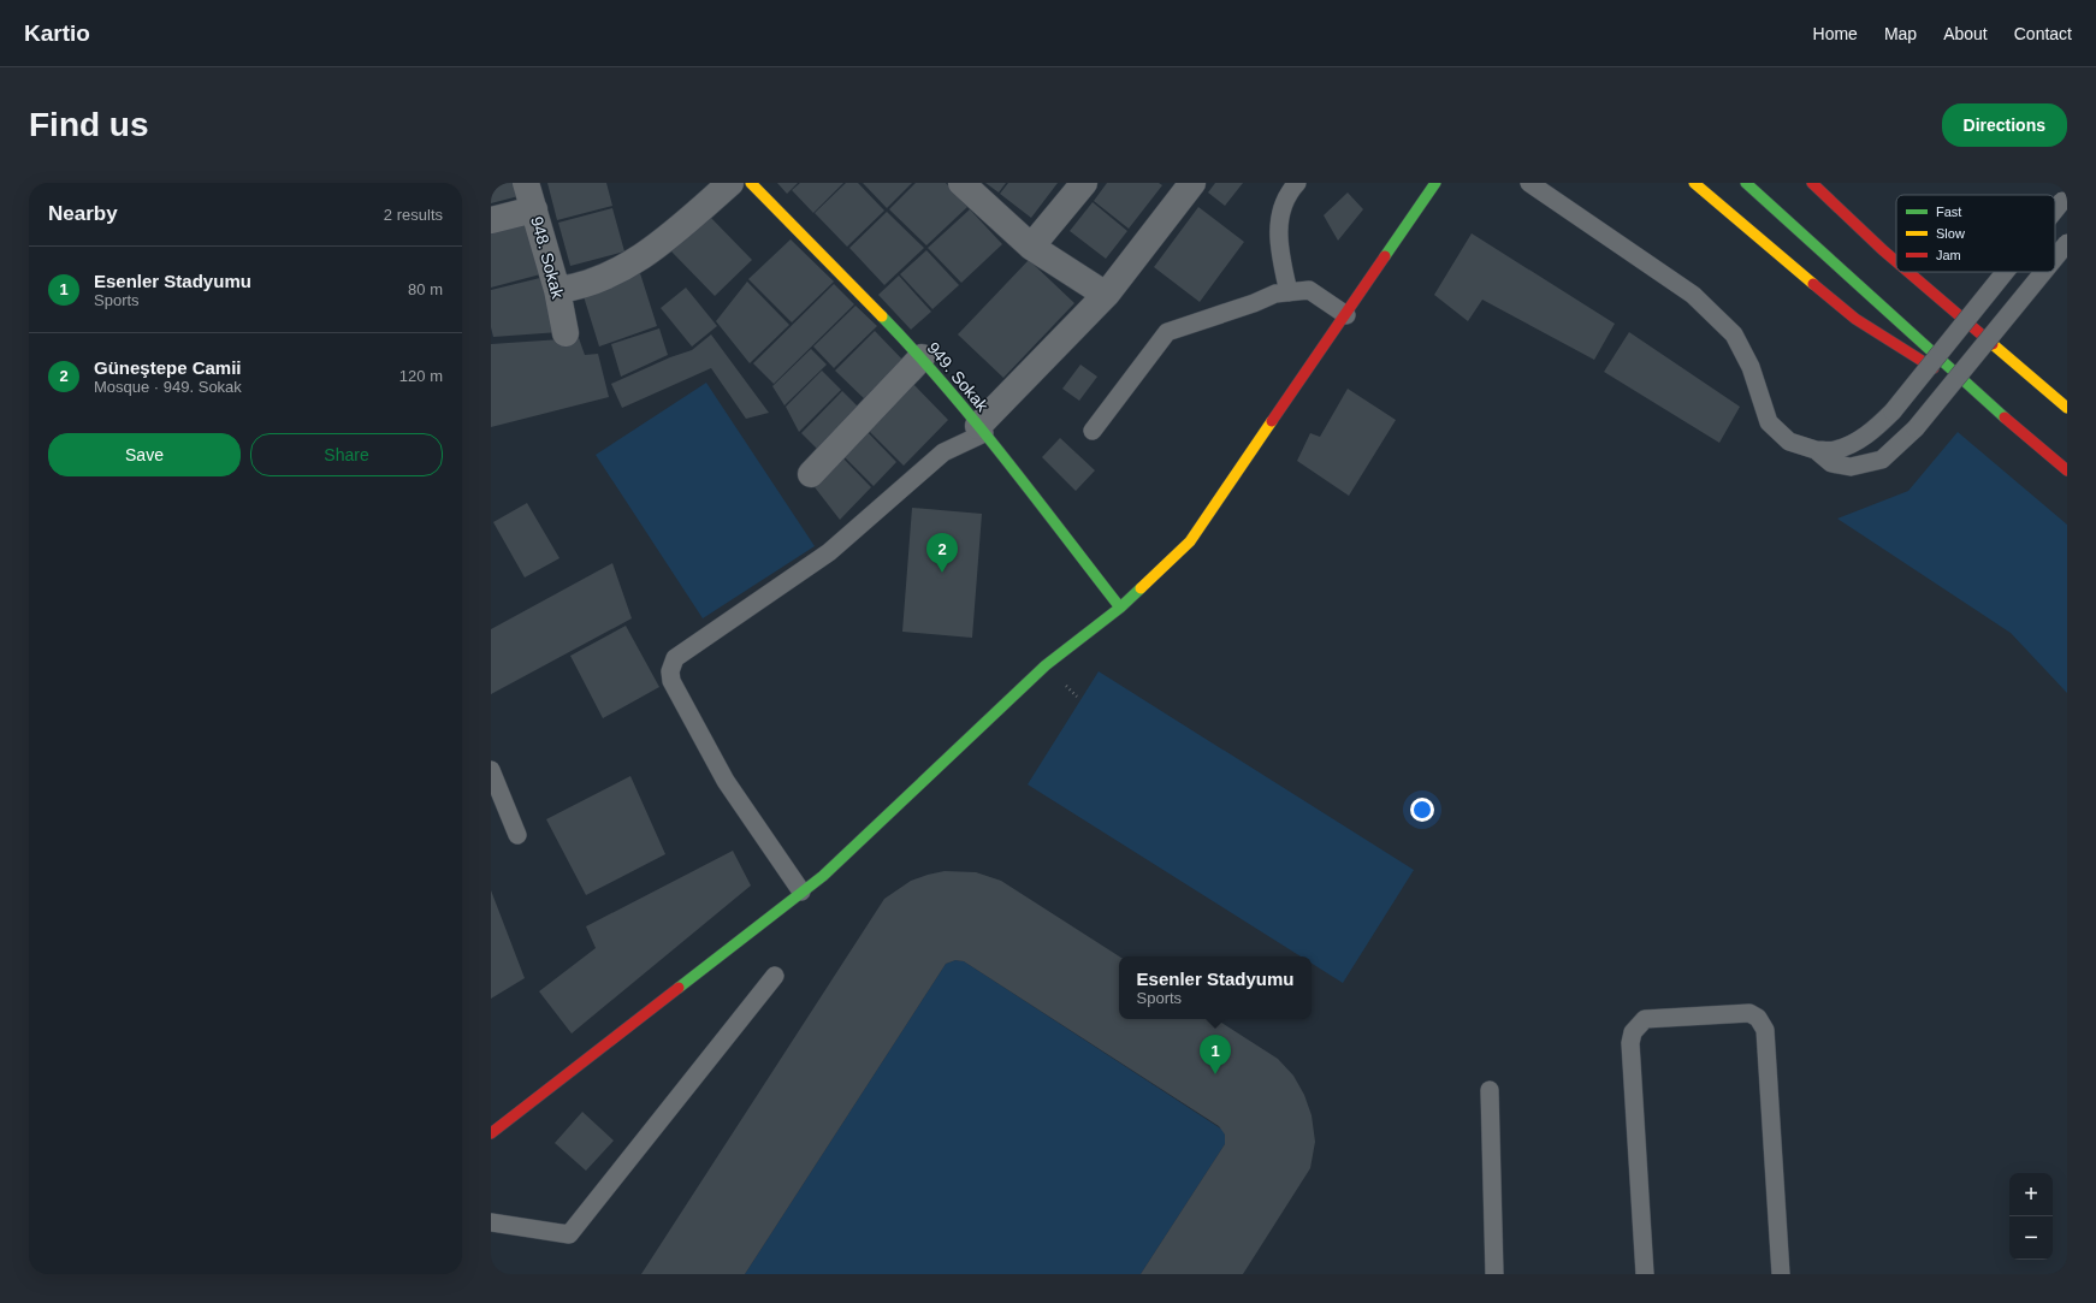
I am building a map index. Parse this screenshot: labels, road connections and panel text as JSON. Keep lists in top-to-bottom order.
{
  "streets": {
    "main road": ["949. Sokak"],
    "street": ["948. Sokak"]
  },
  "legend": ["Fast", "Slow", "Jam"],
  "page": {
    "header": "Kartio",
    "nav": [
      "Home",
      "Map",
      "About",
      "Contact"
    ],
    "buttons": [
      "Directions",
      ["Save", "Share"]
    ],
    "title": "Find us",
    "heading": ["Nearby", "2 results"],
    "list": [
      {
        "mark": "1",
        "name": "Esenler Stadyumu",
        "note": "Sports",
        "value": "80 m"
      },
      {
        "mark": "2",
        "name": "Güneştepe Camii",
        "note": "Mosque · 949. Sokak",
        "value": "120 m"
      }
    ],
    "pins": ["2", "1"],
    "popup": ["Esenler Stadyumu", "Sports"],
    "map_buttons": ["+", "−"]
  }
}
